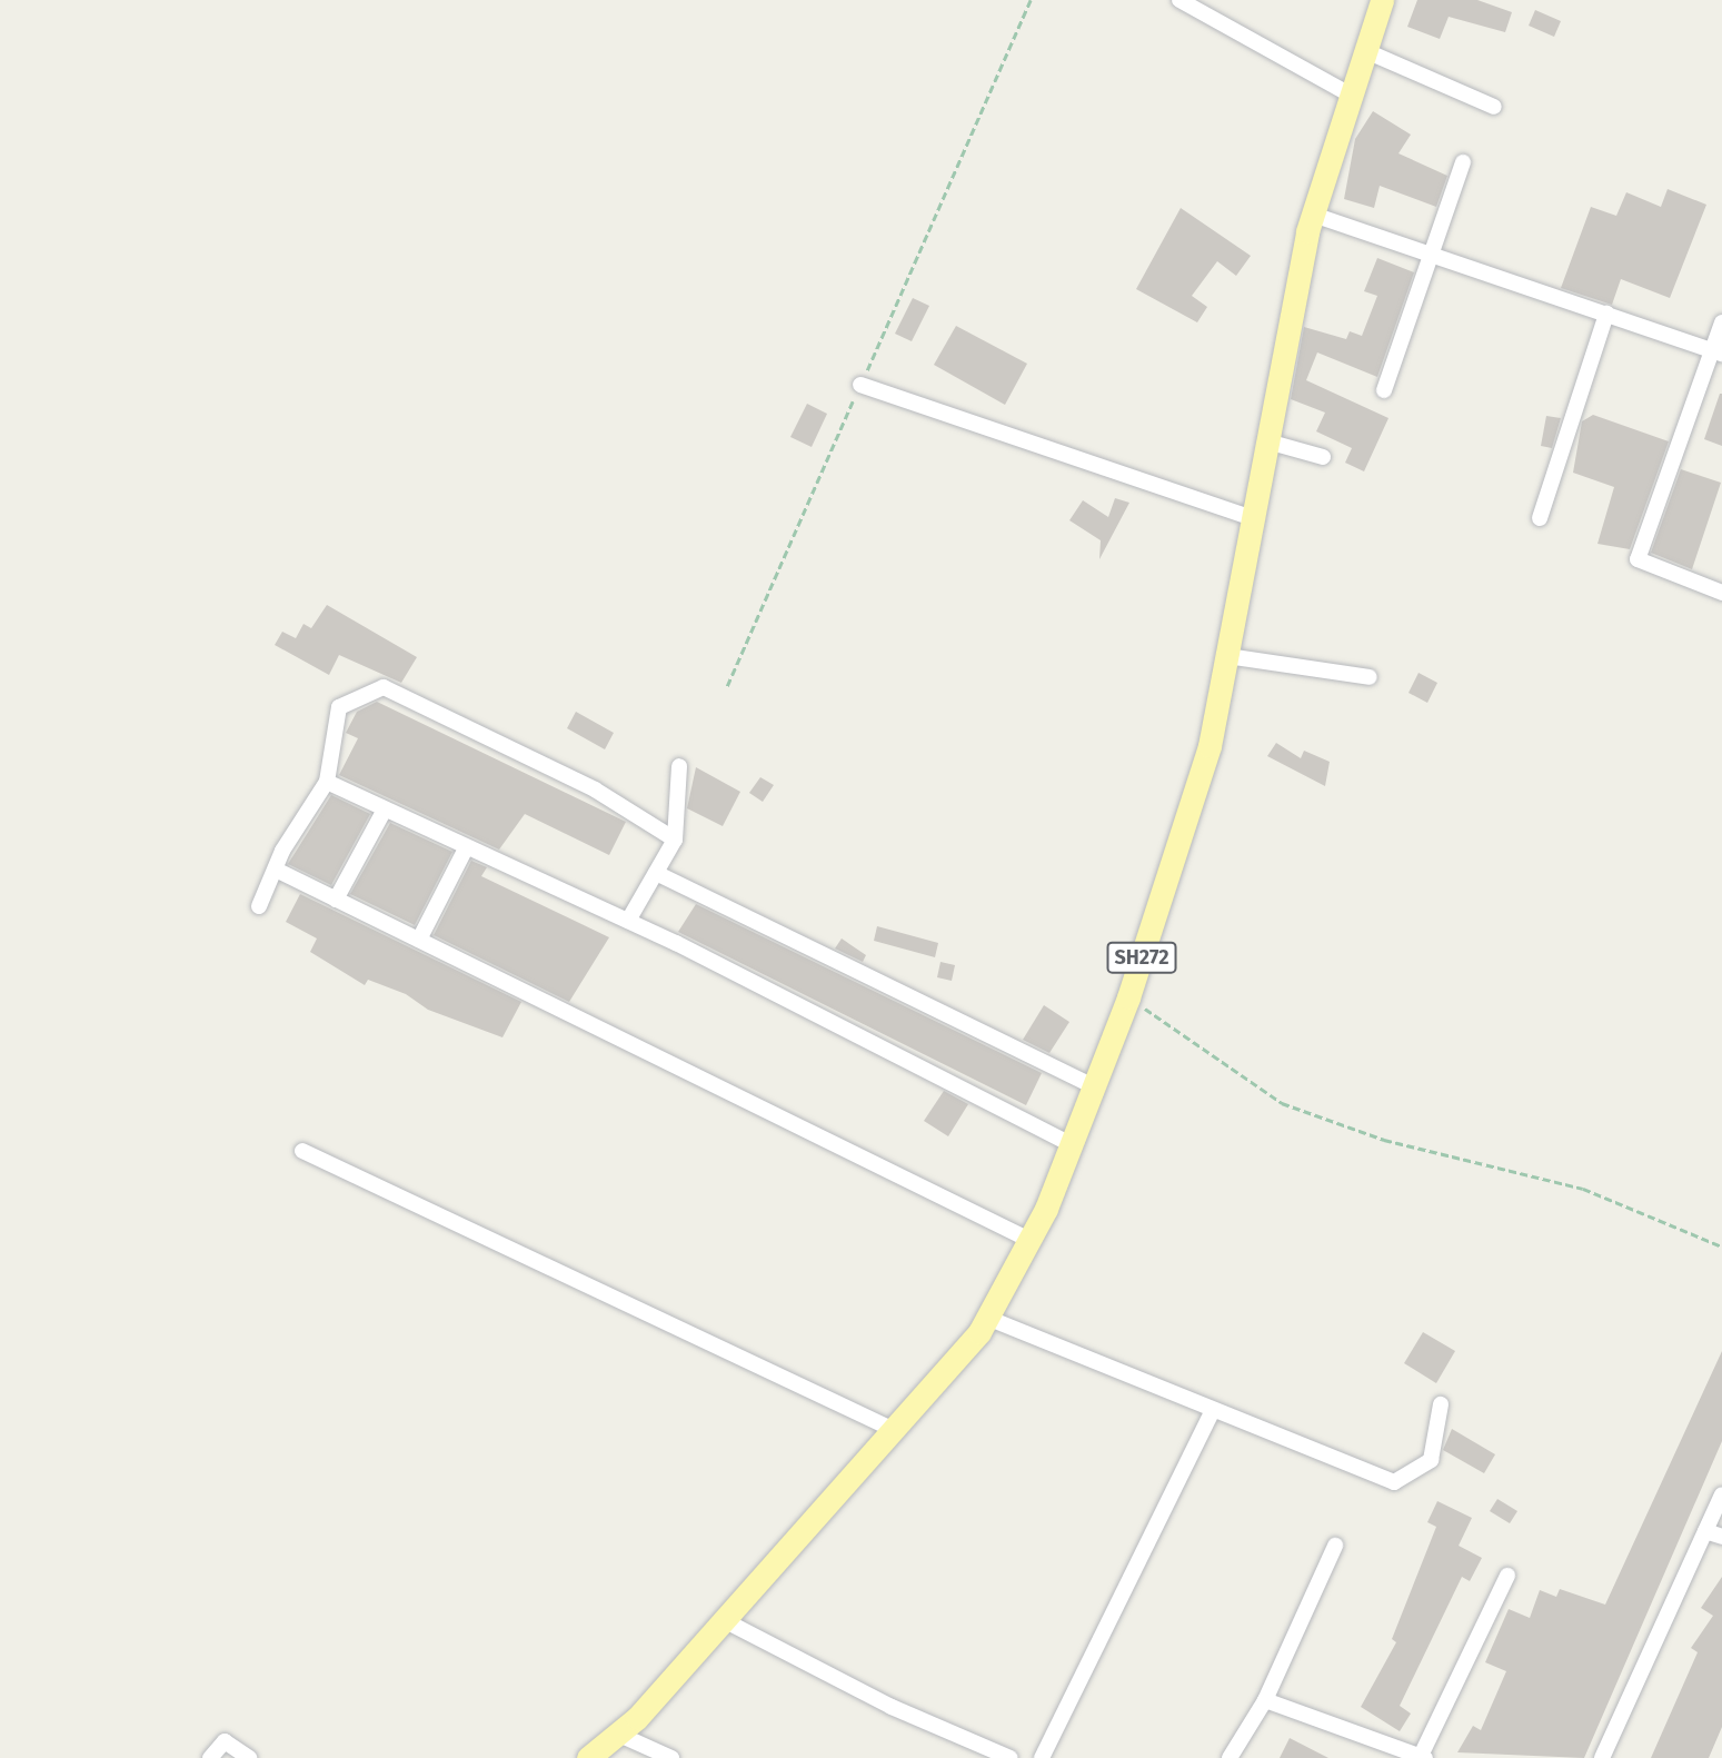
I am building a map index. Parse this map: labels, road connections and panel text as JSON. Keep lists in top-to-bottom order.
{
  "streets": {
    "main road": ["SH272"]
  }
}
